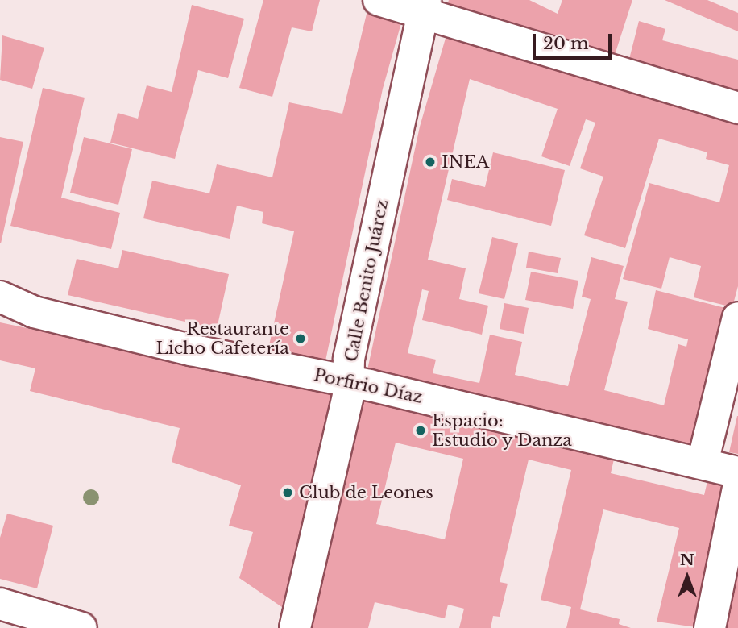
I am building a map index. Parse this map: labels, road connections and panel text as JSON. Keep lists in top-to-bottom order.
{
  "streets": {
    "street": ["Calle Benito Juárez", "Porfirio Díaz"]
  },
  "crossings": [
    ["Calle Benito Juárez", "Porfirio Díaz"]
  ],
  "places": [
    "INEA",
    "Restaurante Licho Cafetería",
    "Espacio: Estudio y Danza",
    "Club de Leones"
  ],
  "scale_bar": "20 m",
  "north": "top"
}
